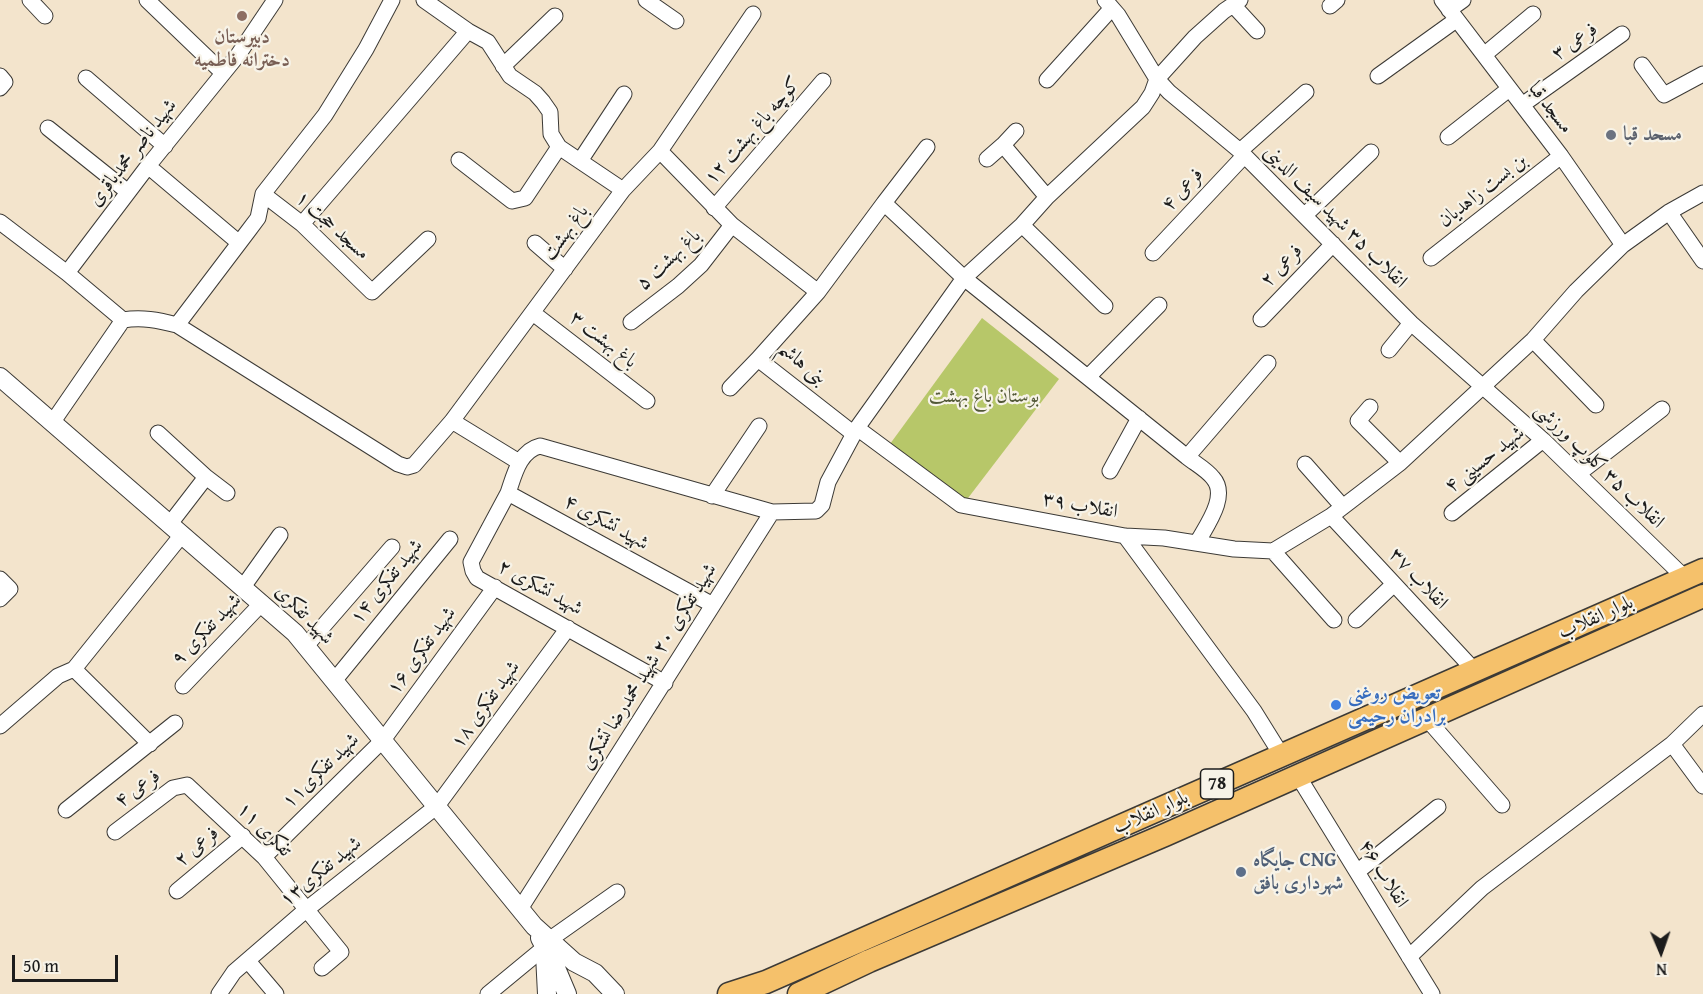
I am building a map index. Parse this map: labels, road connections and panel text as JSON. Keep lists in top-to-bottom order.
{
  "streets": {
    "main road": ["بلوار انقلاب", "78"],
    "street": [
      "فرعی ۳",
      "مسجد قبا",
      "کوچه باغ بهشت ۱۲",
      "شهید ناصر محمدباقری",
      "فرعی ۴",
      "بن بست زاهدیان",
      "انقلاب ۳۵ شهید سیف الدینی",
      "مسجد حجت ۱",
      "باغ بهشت",
      "باغ بهشت ۵",
      "فرعی ۲",
      "باغ بهشت ۳",
      "بنی هاشم",
      "شهید حسینی ۴",
      "انقلاب ۳۵ کلوپ ورزشی",
      "انقلاب ۳۹",
      "شهید تشکری ۴",
      "انقلاب ۳۷",
      "شهید تفکری ۱۴",
      "شهید تشکری ۲",
      "شهید تفکری",
      "شهید تفکری ۹",
      "شهید تفکری ۱۶",
      "شهید تفکری ۲۰ شهید محمدرضا تشکری",
      "شهید تفکری ۱۸",
      "شهید تفکری۱۱",
      "تفکری ۱۱",
      "شهید تفکری۱۳",
      "انقلاب ۴۶"
    ]
  },
  "crossings": [
    ["فرعی ۳", "مسجد قبا"],
    ["مسجد قبا", "بن بست زاهدیان"],
    ["فرعی ۴", "انقلاب ۳۵ شهید سیف الدینی"],
    ["فرعی ۴", "تفکری ۱۱"],
    ["انقلاب ۳۵ شهید سیف الدینی", "فرعی ۲"],
    ["انقلاب ۳۵ شهید سیف الدینی", "انقلاب ۳۵ کلوپ ورزشی"],
    ["باغ بهشت", "باغ بهشت ۳"],
    ["فرعی ۲", "تفکری ۱۱"],
    ["بنی هاشم", "انقلاب ۳۹"],
    ["شهید حسینی ۴", "انقلاب ۳۵ کلوپ ورزشی"],
    ["انقلاب ۳۵ کلوپ ورزشی", "بلوار انقلاب"],
    ["انقلاب ۳۹", "بلوار انقلاب"],
    ["شهید تشکری ۴", "شهید تشکری ۲"],
    ["شهید تشکری ۴", "شهید تفکری ۲۰ شهید محمدرضا تشکری"],
    ["انقلاب ۳۷", "بلوار انقلاب"],
    ["شهید تفکری ۱۴", "شهید تفکری"],
    ["شهید تشکری ۲", "شهید تفکری ۱۶"],
    ["شهید تشکری ۲", "شهید تفکری ۲۰ شهید محمدرضا تشکری"],
    ["شهید تشکری ۲", "شهید تفکری ۱۸"],
    ["شهید تفکری", "شهید تفکری ۹"],
    ["شهید تفکری", "شهید تفکری ۱۶"],
    ["شهید تفکری", "شهید تفکری ۲۰ شهید محمدرضا تشکری"],
    ["شهید تفکری", "شهید تفکری ۱۸"],
    ["شهید تفکری", "شهید تفکری۱۱"],
    ["شهید تفکری", "شهید تفکری۱۳"],
    ["بلوار انقلاب", "انقلاب ۴۶"],
    ["شهید تفکری ۱۶", "شهید تفکری۱۱"],
    ["شهید تفکری ۱۸", "شهید تفکری۱۳"],
    ["شهید تفکری۱۱", "تفکری ۱۱"],
    ["تفکری ۱۱", "شهید تفکری۱۳"]
  ],
  "parks": ["بوستان باغ بهشت"],
  "places": [
    "دبیرستان دخترانه فاطمیه",
    "مسحد قبا",
    "تعویض روغنی برادران رحیمی",
    "جایگاه CNG شهرداری بافق"
  ],
  "scale_bar": "50 m",
  "north": "bottom"
}
